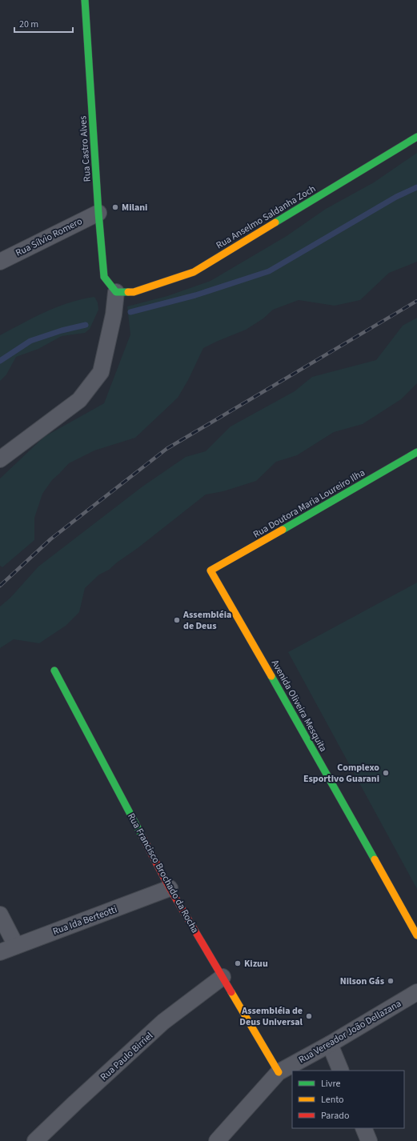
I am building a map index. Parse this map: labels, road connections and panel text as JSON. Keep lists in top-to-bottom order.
{
  "streets": {
    "street": [
      "Rua Castro Alves",
      "Rua Anselmo Saldanha Zoch",
      "Rua Sílvio Romero",
      "Rua Doutora Maria Loureiro Ilha",
      "Avenida Oliveira Mesquita",
      "Rua Francisco Brochado da Rocha",
      "Rua Ida Berteotti",
      "Rua Vereador João Dellazana",
      "Rua Paulo Birriel"
    ]
  },
  "crossings": [
    ["Rua Castro Alves", "Rua Anselmo Saldanha Zoch"],
    ["Rua Castro Alves", "Rua Sílvio Romero"],
    ["Rua Doutora Maria Loureiro Ilha", "Avenida Oliveira Mesquita"],
    ["Rua Francisco Brochado da Rocha", "Rua Ida Berteotti"],
    ["Rua Francisco Brochado da Rocha", "Rua Vereador João Dellazana"],
    ["Rua Francisco Brochado da Rocha", "Rua Paulo Birriel"]
  ],
  "places": [
    "Milani",
    "Assembléia de Deus",
    "Complexo Esportivo Guarani",
    "Kizuu",
    "Nilson Gás",
    "Assembléia de Deus Universal"
  ],
  "legend": ["Livre", "Lento", "Parado"],
  "scale_bar": "20 m"
}
